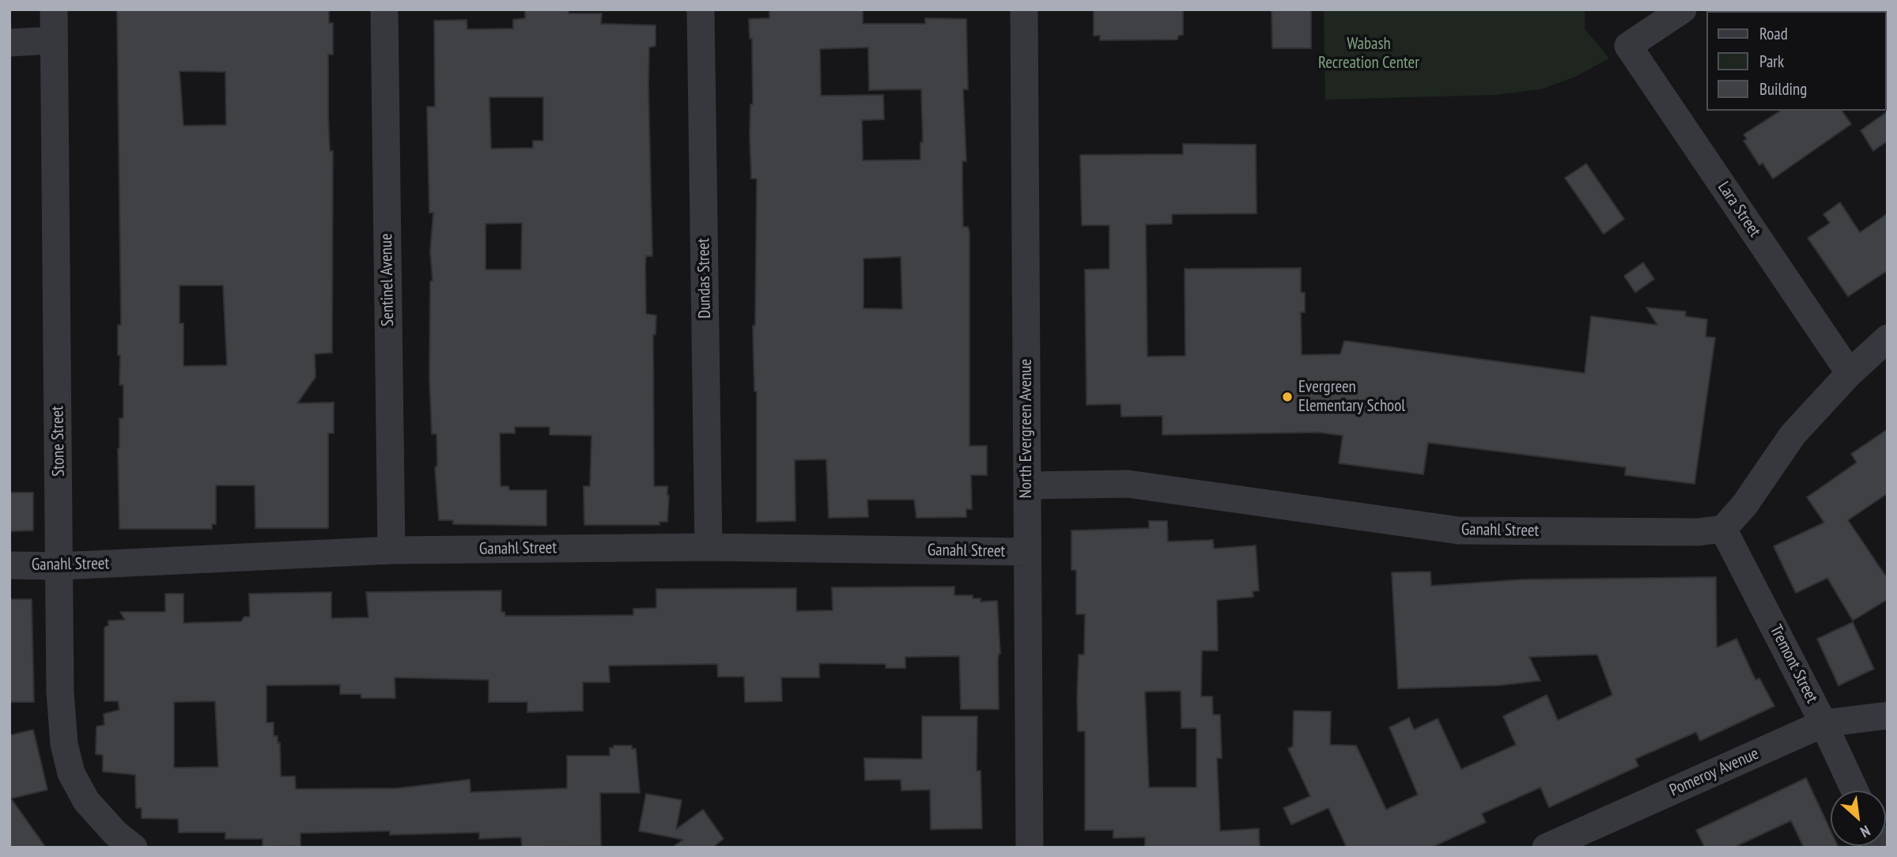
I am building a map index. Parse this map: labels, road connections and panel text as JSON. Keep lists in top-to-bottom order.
{
  "streets": {
    "street": [
      "Lara Street",
      "Dundas Street",
      "Sentinel Avenue",
      "North Evergreen Avenue",
      "Stone Street",
      "Ganahl Street",
      "Tremont Street",
      "Pomeroy Avenue"
    ]
  },
  "crossings": [
    ["Dundas Street", "Ganahl Street"],
    ["Sentinel Avenue", "Ganahl Street"],
    ["North Evergreen Avenue", "Ganahl Street"],
    ["Stone Street", "Ganahl Street"],
    ["Ganahl Street", "Tremont Street"],
    ["Tremont Street", "Pomeroy Avenue"]
  ],
  "parks": ["Wabash Recreation Center"],
  "places": ["Evergreen Elementary School"],
  "legend": ["Road", "Park", "Building"],
  "north": "bottom right"
}
